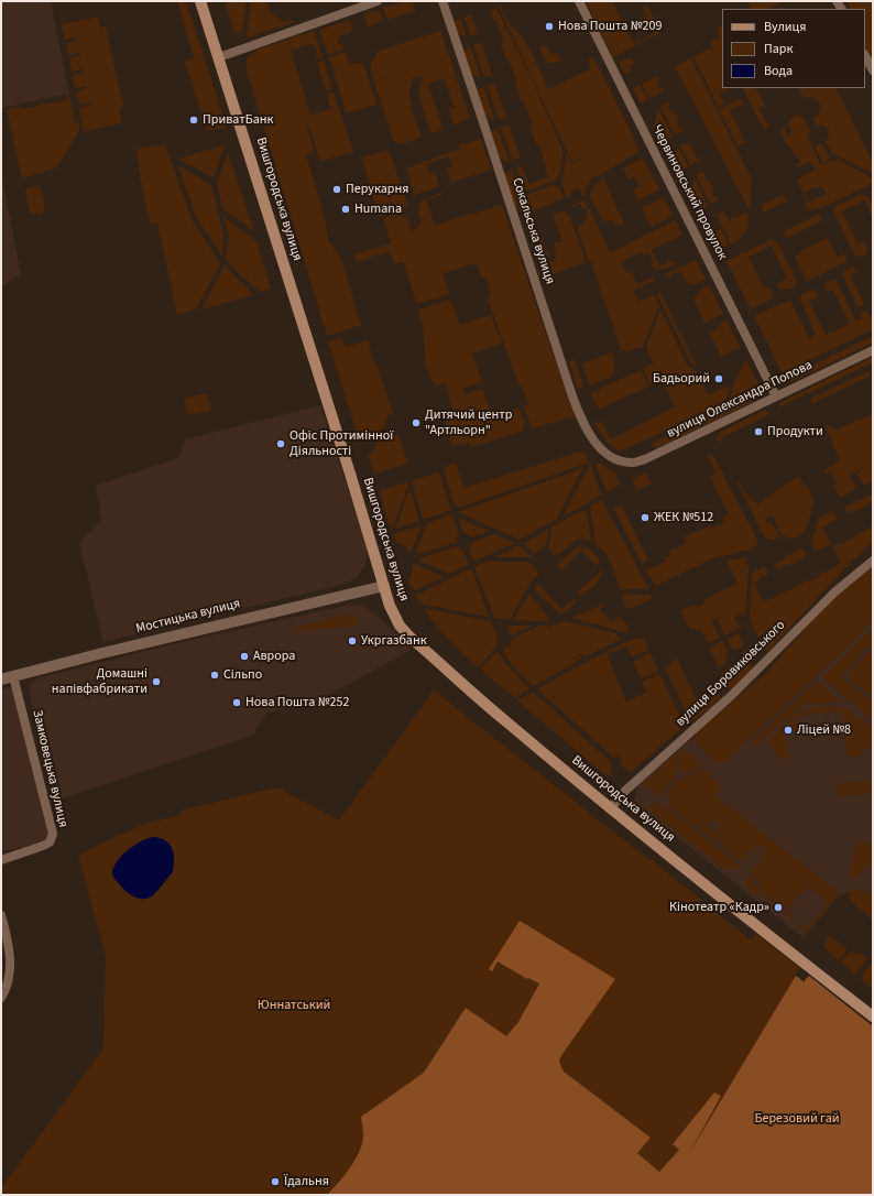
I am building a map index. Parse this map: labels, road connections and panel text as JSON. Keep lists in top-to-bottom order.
{
  "streets": {
    "main road": ["Вишгородська вулиця"],
    "street": [
      "Червиновський провулок",
      "Сокальська вулиця",
      "вулиця Олександра Попова",
      "Мостицька вулиця",
      "вулиця Боровиковського",
      "Замковецька вулиця"
    ]
  },
  "crossings": [
    ["Червиновський провулок", "вулиця Олександра Попова"],
    ["Вишгородська вулиця", "Мостицька вулиця"],
    ["Вишгородська вулиця", "вулиця Боровиковського"],
    ["Сокальська вулиця", "вулиця Олександра Попова"],
    ["Мостицька вулиця", "Замковецька вулиця"]
  ],
  "parks": ["Юннатський", "Березовий гай"],
  "places": [
    "Нова Пошта №209",
    "ПриватБанк",
    "Перукарня",
    "Humana",
    "Бадьорий",
    "Дитячий центр \"Артльорн\"",
    "Продукти",
    "Офіс Протимінної Діяльності",
    "ЖЕК №512",
    "Укргазбанк",
    "Аврора",
    "Сільпо",
    "Домашні напівфабрикати",
    "Нова Пошта №252",
    "Ліцей №8",
    "Кінотеатр «Кадр»",
    "Їдальня"
  ],
  "legend": ["Вулиця", "Парк", "Вода"]
}
